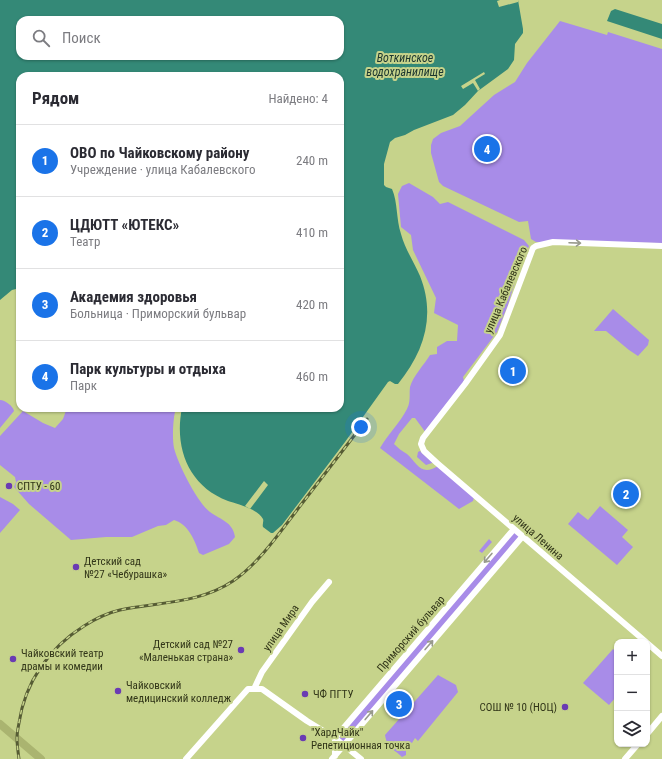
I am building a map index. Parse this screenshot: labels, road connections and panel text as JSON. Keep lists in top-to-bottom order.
{
  "streets": {
    "street": [
      "улица Кабалевского",
      "улица Ленина",
      "улица Мира",
      "Приморский бульвар"
    ]
  },
  "crossings": [
    ["улица Кабалевского", "улица Ленина"],
    ["улица Ленина", "Приморский бульвар"]
  ],
  "one_way": ["улица Кабалевского"],
  "water": ["Воткинское водохранилище"],
  "places": [
    "СПТУ - 60",
    "Детский сад №27 «Чебурашка»",
    "Детский сад №27 «Маленькая страна»",
    "Чайковский театр драмы и комедии",
    "Чайковский медицинский колледж",
    "ЧФ ПГТУ",
    "СОШ № 10 (НОЦ)",
    "\"ХардЧайк\" Репетиционная точка"
  ],
  "page": {
    "search": "Поиск",
    "heading": ["Рядом", "Найдено: 4"],
    "list": [
      {
        "mark": "1",
        "name": "ОВО по Чайковскому району",
        "note": "Учреждение · улица Кабалевского",
        "value": "240 m"
      },
      {
        "mark": "2",
        "name": "ЦДЮТТ «ЮТЕКС»",
        "note": "Театр",
        "value": "410 m"
      },
      {
        "mark": "3",
        "name": "Академия здоровья",
        "note": "Больница · Приморский бульвар",
        "value": "420 m"
      },
      {
        "mark": "4",
        "name": "Парк культуры и отдыха",
        "note": "Парк",
        "value": "460 m"
      }
    ],
    "pins": [
      "4",
      "1",
      "2",
      "3"
    ],
    "map_buttons": ["+", "−"]
  }
}
